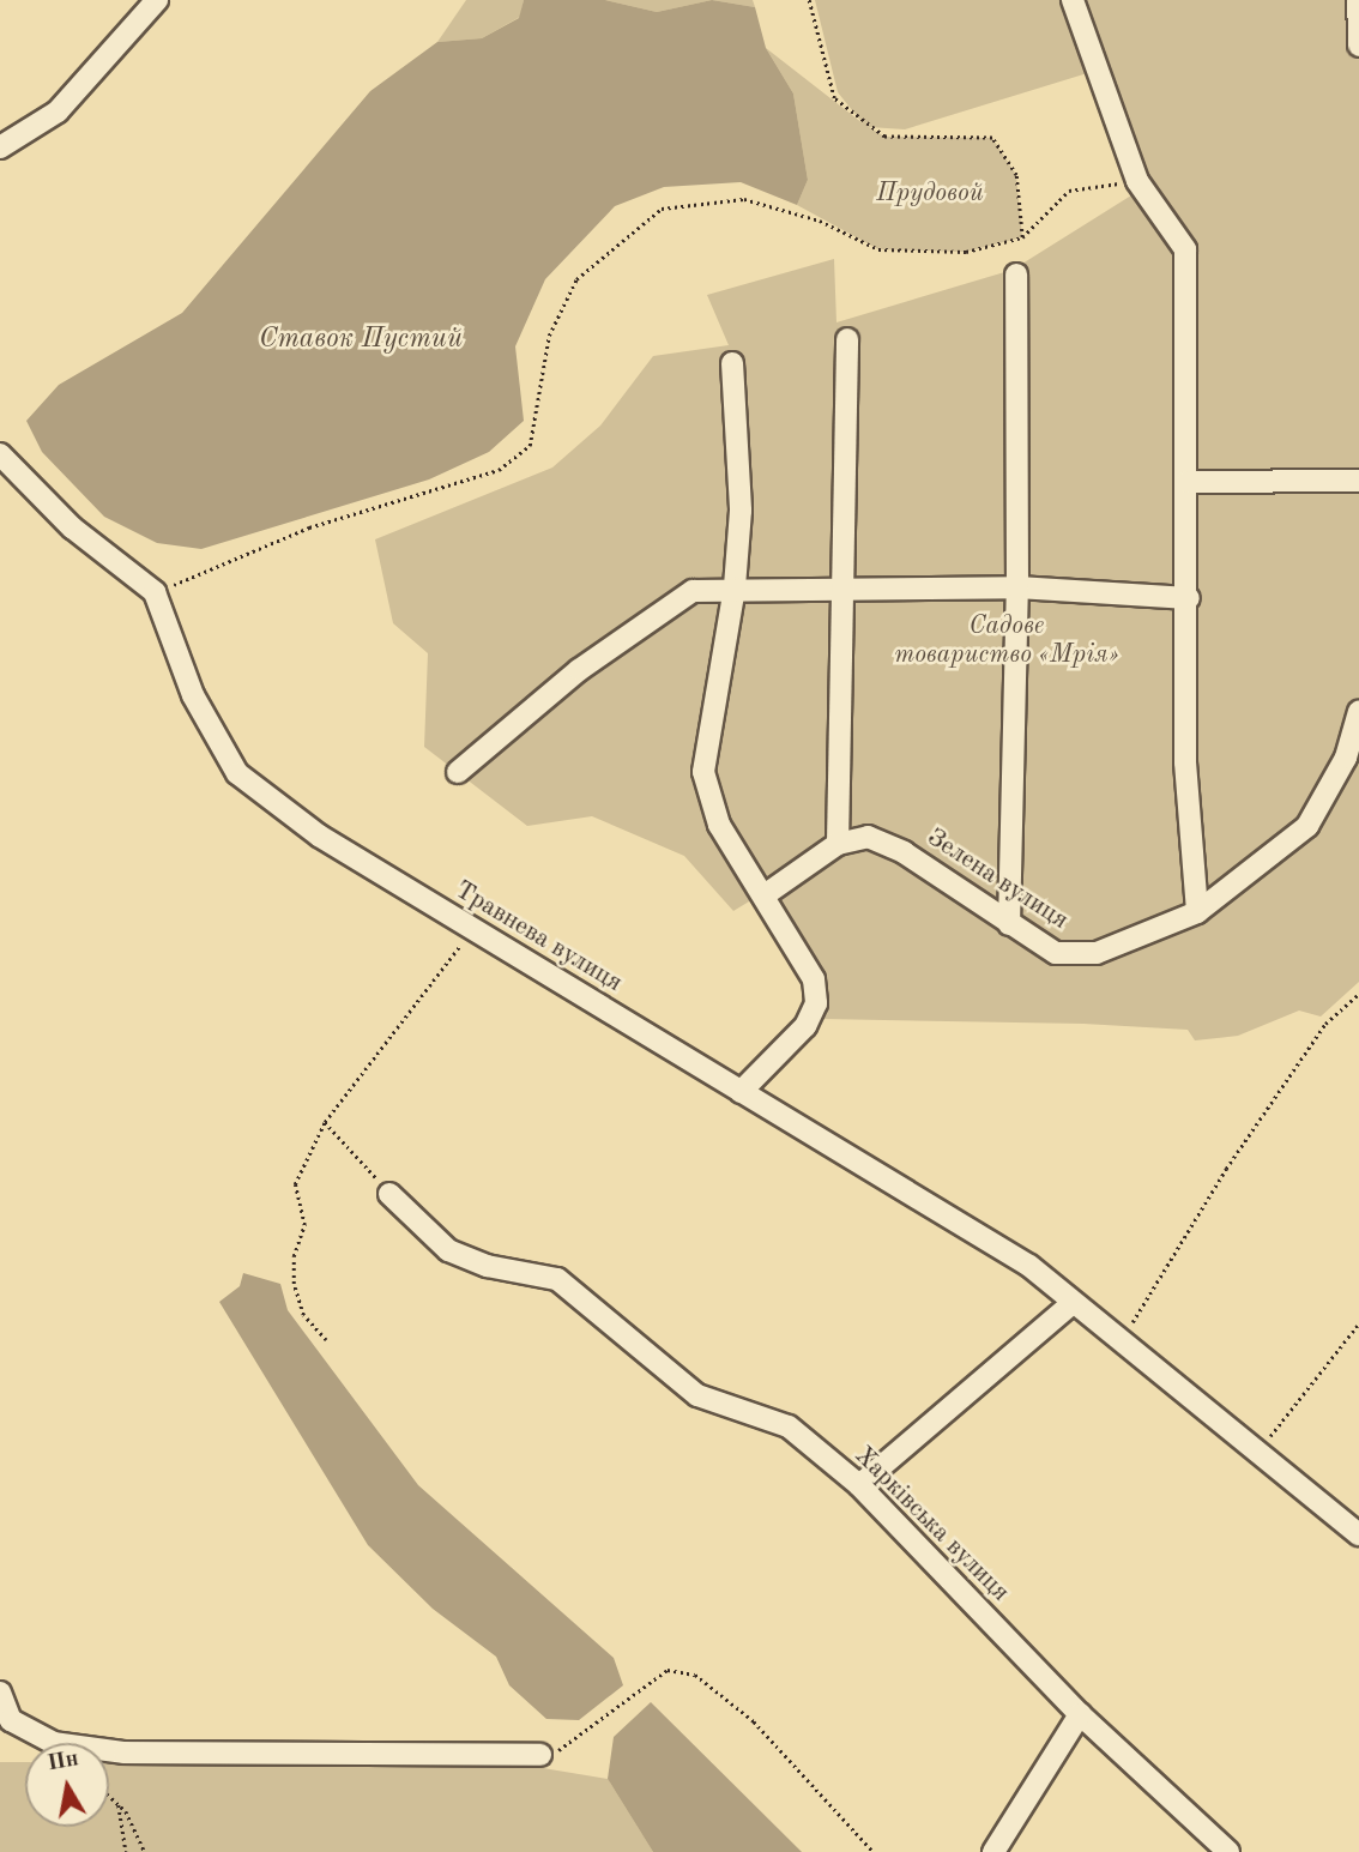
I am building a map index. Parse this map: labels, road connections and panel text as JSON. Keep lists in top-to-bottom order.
{
  "streets": {
    "street": ["Зелена вулиця", "Травнева вулиця", "Харківська вулиця"]
  },
  "water": ["Ставок Пустий"],
  "parks": ["Прудовой", "Садове товариство «Мрія»"],
  "north": "top"
}
